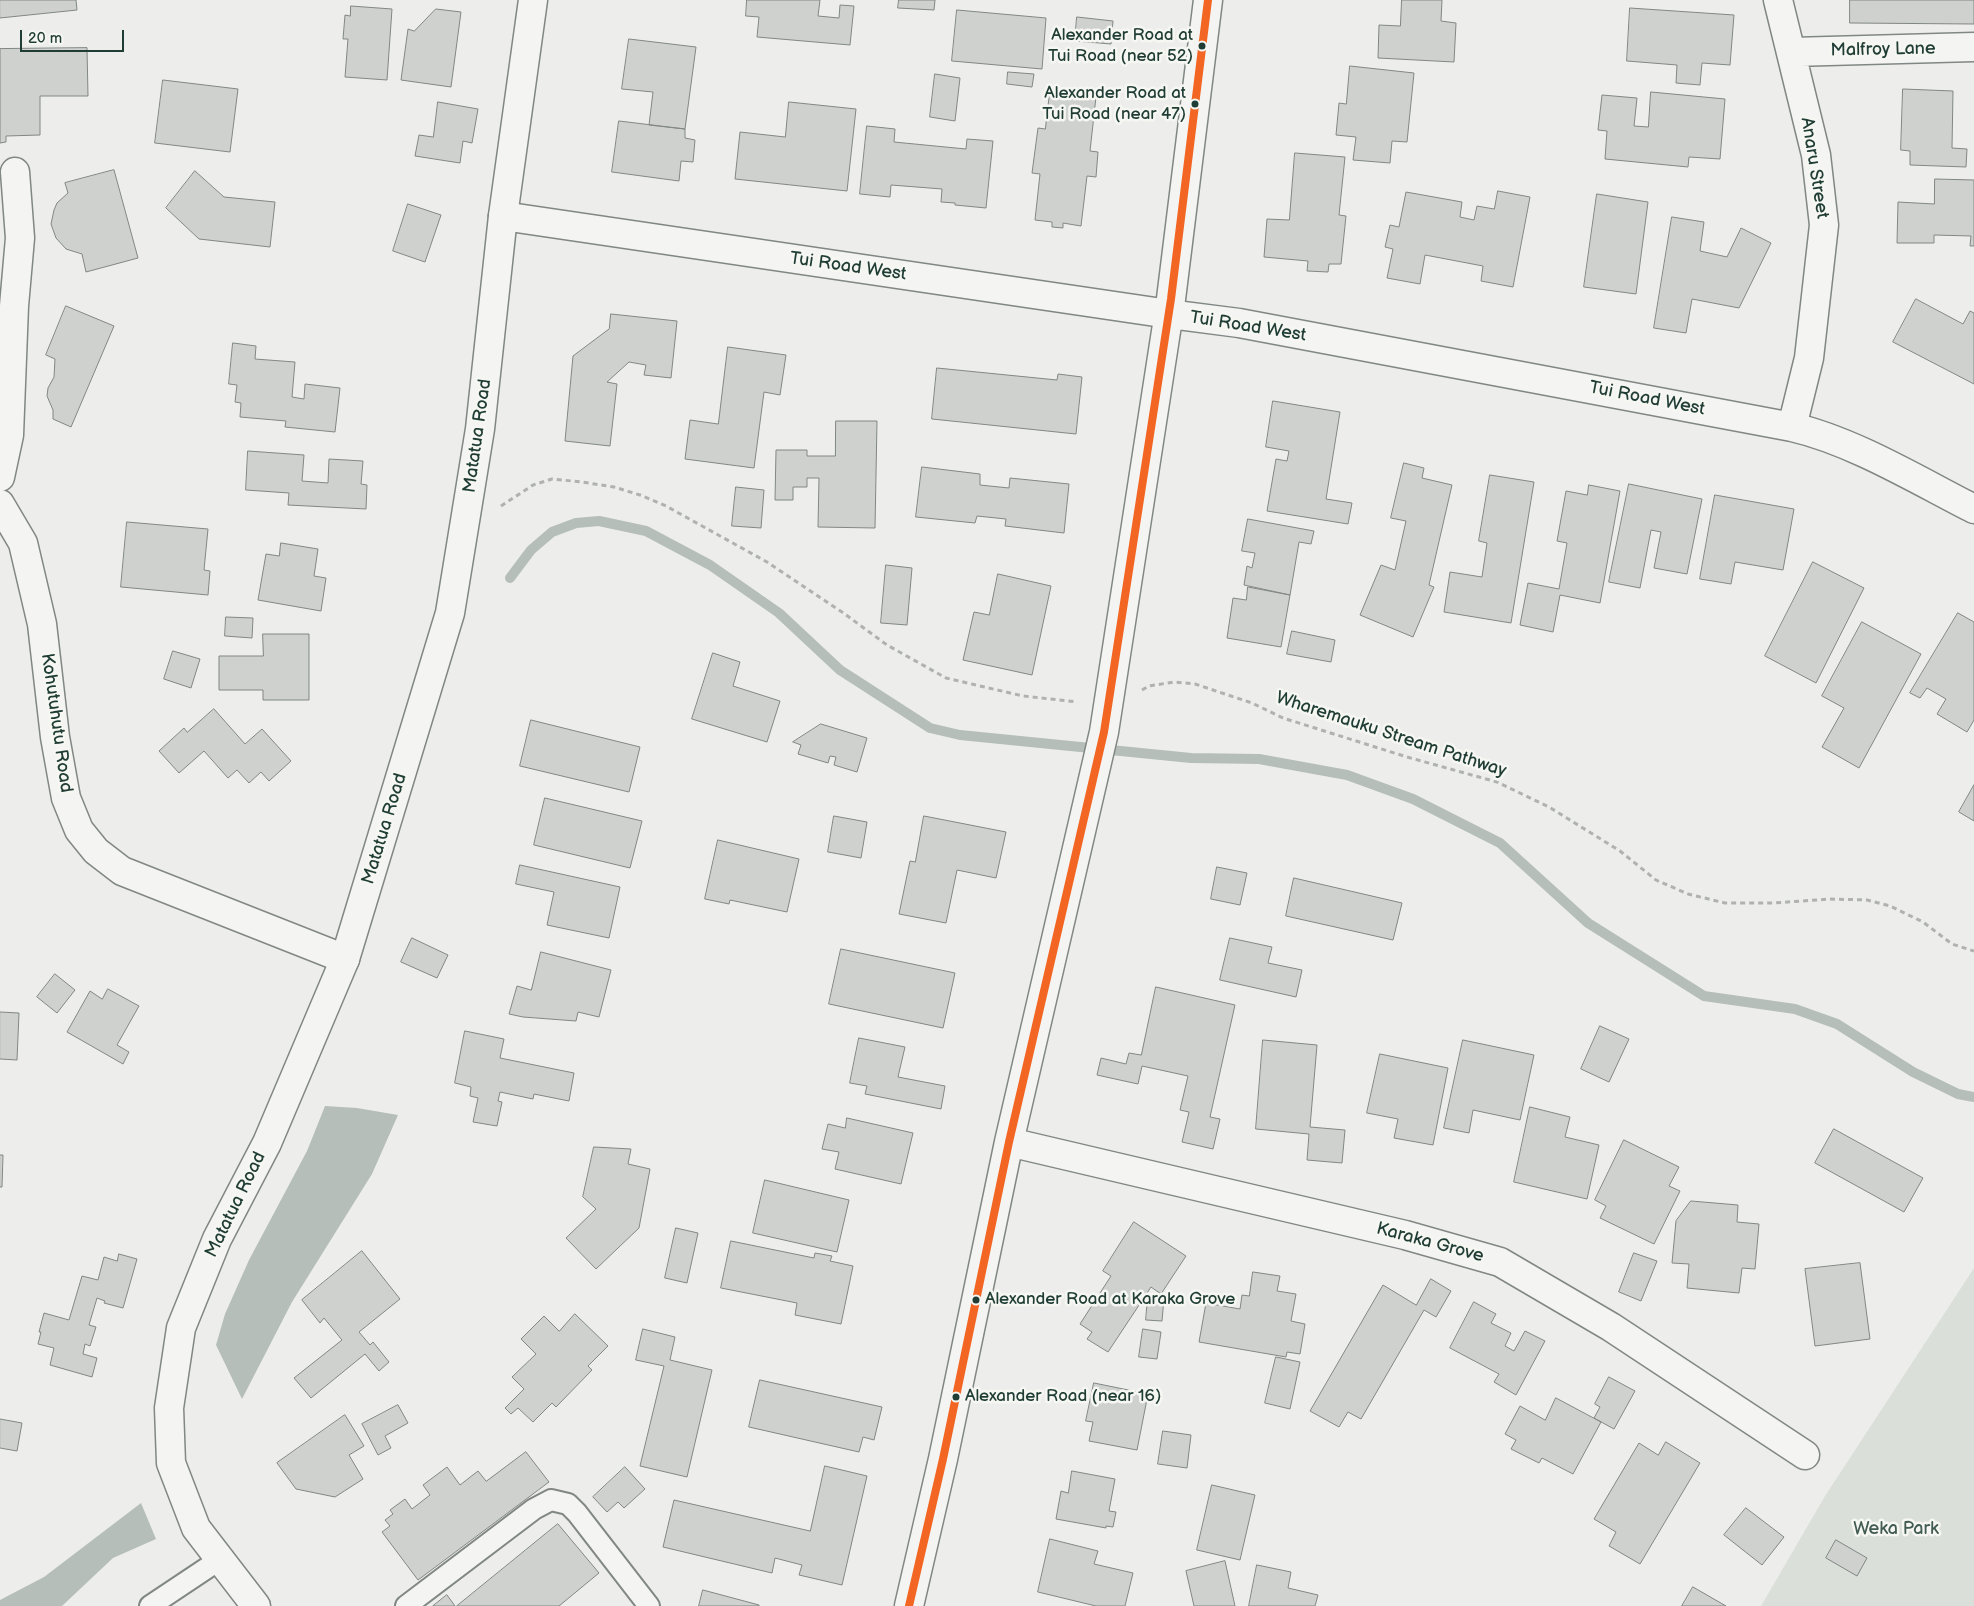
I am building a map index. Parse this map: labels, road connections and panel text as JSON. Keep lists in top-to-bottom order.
{
  "streets": {
    "street": [
      "Malfroy Lane",
      "Anaru Street",
      "Tui Road West",
      "Matatua Road",
      "Kohutuhutu Road",
      "Karaka Grove"
    ],
    "path": ["Wharemauku Stream Pathway"]
  },
  "crossings": [
    ["Malfroy Lane", "Anaru Street"],
    ["Anaru Street", "Tui Road West"],
    ["Tui Road West", "Matatua Road"],
    ["Matatua Road", "Kohutuhutu Road"],
    ["Matatua Road", "Wharemauku Stream Pathway"]
  ],
  "parks": ["Weka Park"],
  "places": [
    "Alexander Road at Tui Road (near 52)",
    "Alexander Road at Tui Road (near 47)",
    "Alexander Road at Karaka Grove",
    "Alexander Road (near 16)"
  ],
  "scale_bar": "20 m"
}
